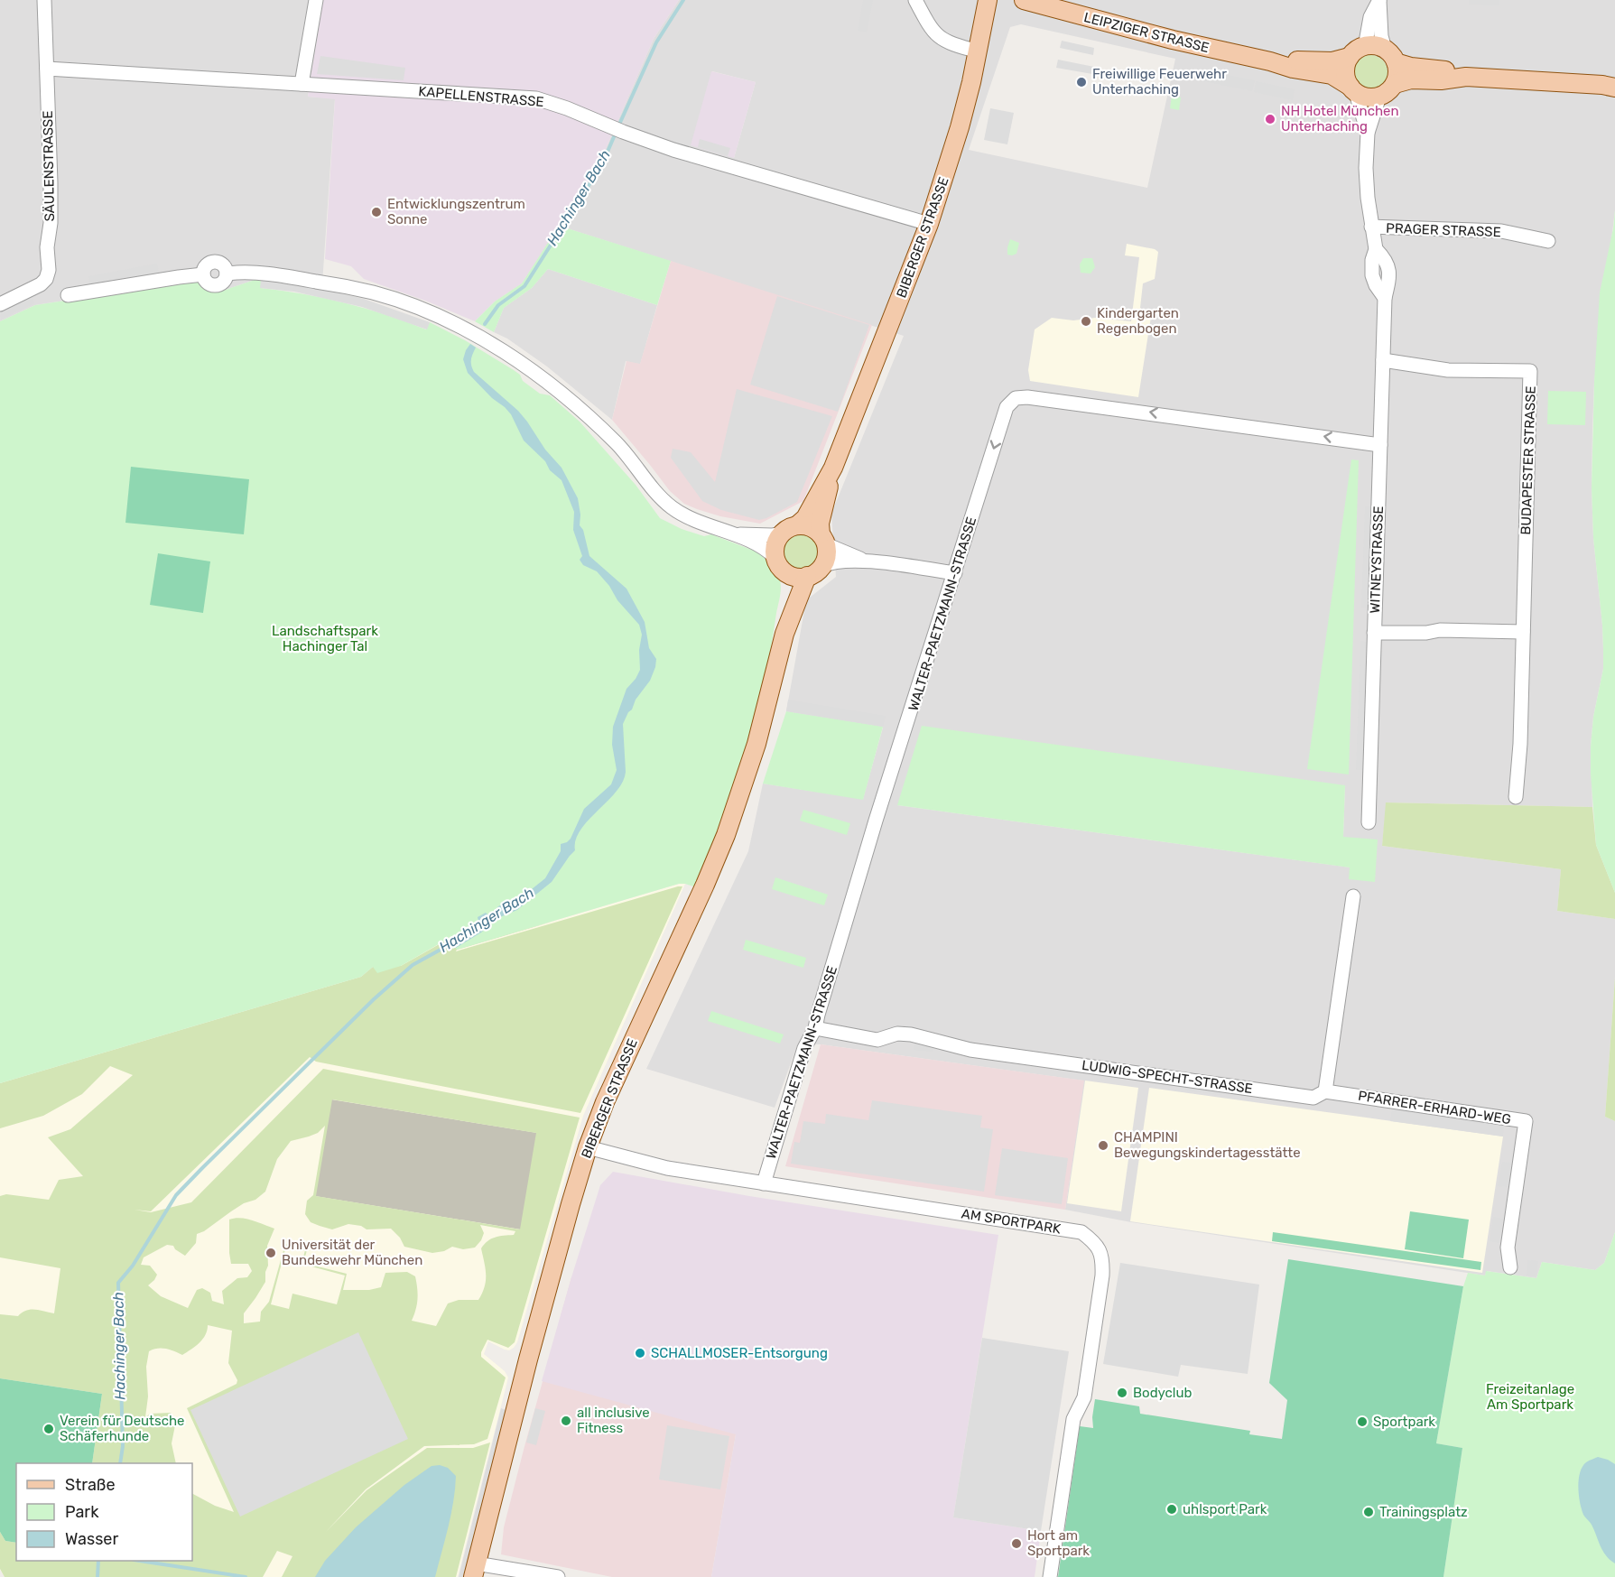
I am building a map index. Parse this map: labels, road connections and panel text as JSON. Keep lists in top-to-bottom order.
{
  "streets": {
    "main road": ["LEIPZIGER STRASSE", "BIBERGER STRASSE"],
    "street": [
      "KAPELLENSTRASSE",
      "SÄULENSTRASSE",
      "PRAGER STRASSE",
      "BUDAPESTER STRASSE",
      "WITNEYSTRASSE",
      "WALTER-PAETZMANN-STRASSE",
      "LUDWIG-SPECHT-STRASSE",
      "PFARRER-ERHARD-WEG",
      "AM SPORTPARK"
    ]
  },
  "crossings": [
    ["LEIPZIGER STRASSE", "WITNEYSTRASSE"],
    ["KAPELLENSTRASSE", "SÄULENSTRASSE"],
    ["KAPELLENSTRASSE", "BIBERGER STRASSE"],
    ["PRAGER STRASSE", "WITNEYSTRASSE"],
    ["BIBERGER STRASSE", "AM SPORTPARK"],
    ["BUDAPESTER STRASSE", "WITNEYSTRASSE"],
    ["WITNEYSTRASSE", "WALTER-PAETZMANN-STRASSE"],
    ["WALTER-PAETZMANN-STRASSE", "LUDWIG-SPECHT-STRASSE"],
    ["WALTER-PAETZMANN-STRASSE", "AM SPORTPARK"],
    ["LUDWIG-SPECHT-STRASSE", "PFARRER-ERHARD-WEG"]
  ],
  "one_way": ["WALTER-PAETZMANN-STRASSE"],
  "water": ["Hachinger Bach"],
  "parks": ["Landschaftspark Hachinger Tal", "Freizeitanlage Am Sportpark"],
  "places": [
    "Freiwillige Feuerwehr Unterhaching",
    "NH Hotel München Unterhaching",
    "Entwicklungszentrum Sonne",
    "Kindergarten Regenbogen",
    "CHAMPINI Bewegungskindertagesstätte",
    "Universität der Bundeswehr München",
    "SCHALLMOSER-Entsorgung",
    "Bodyclub",
    "all inclusive Fitness",
    "Sportpark",
    "Verein für Deutsche Schäferhunde",
    "uhlsport Park",
    "Trainingsplatz",
    "Hort am Sportpark"
  ],
  "legend": ["Straße", "Park", "Wasser"]
}
